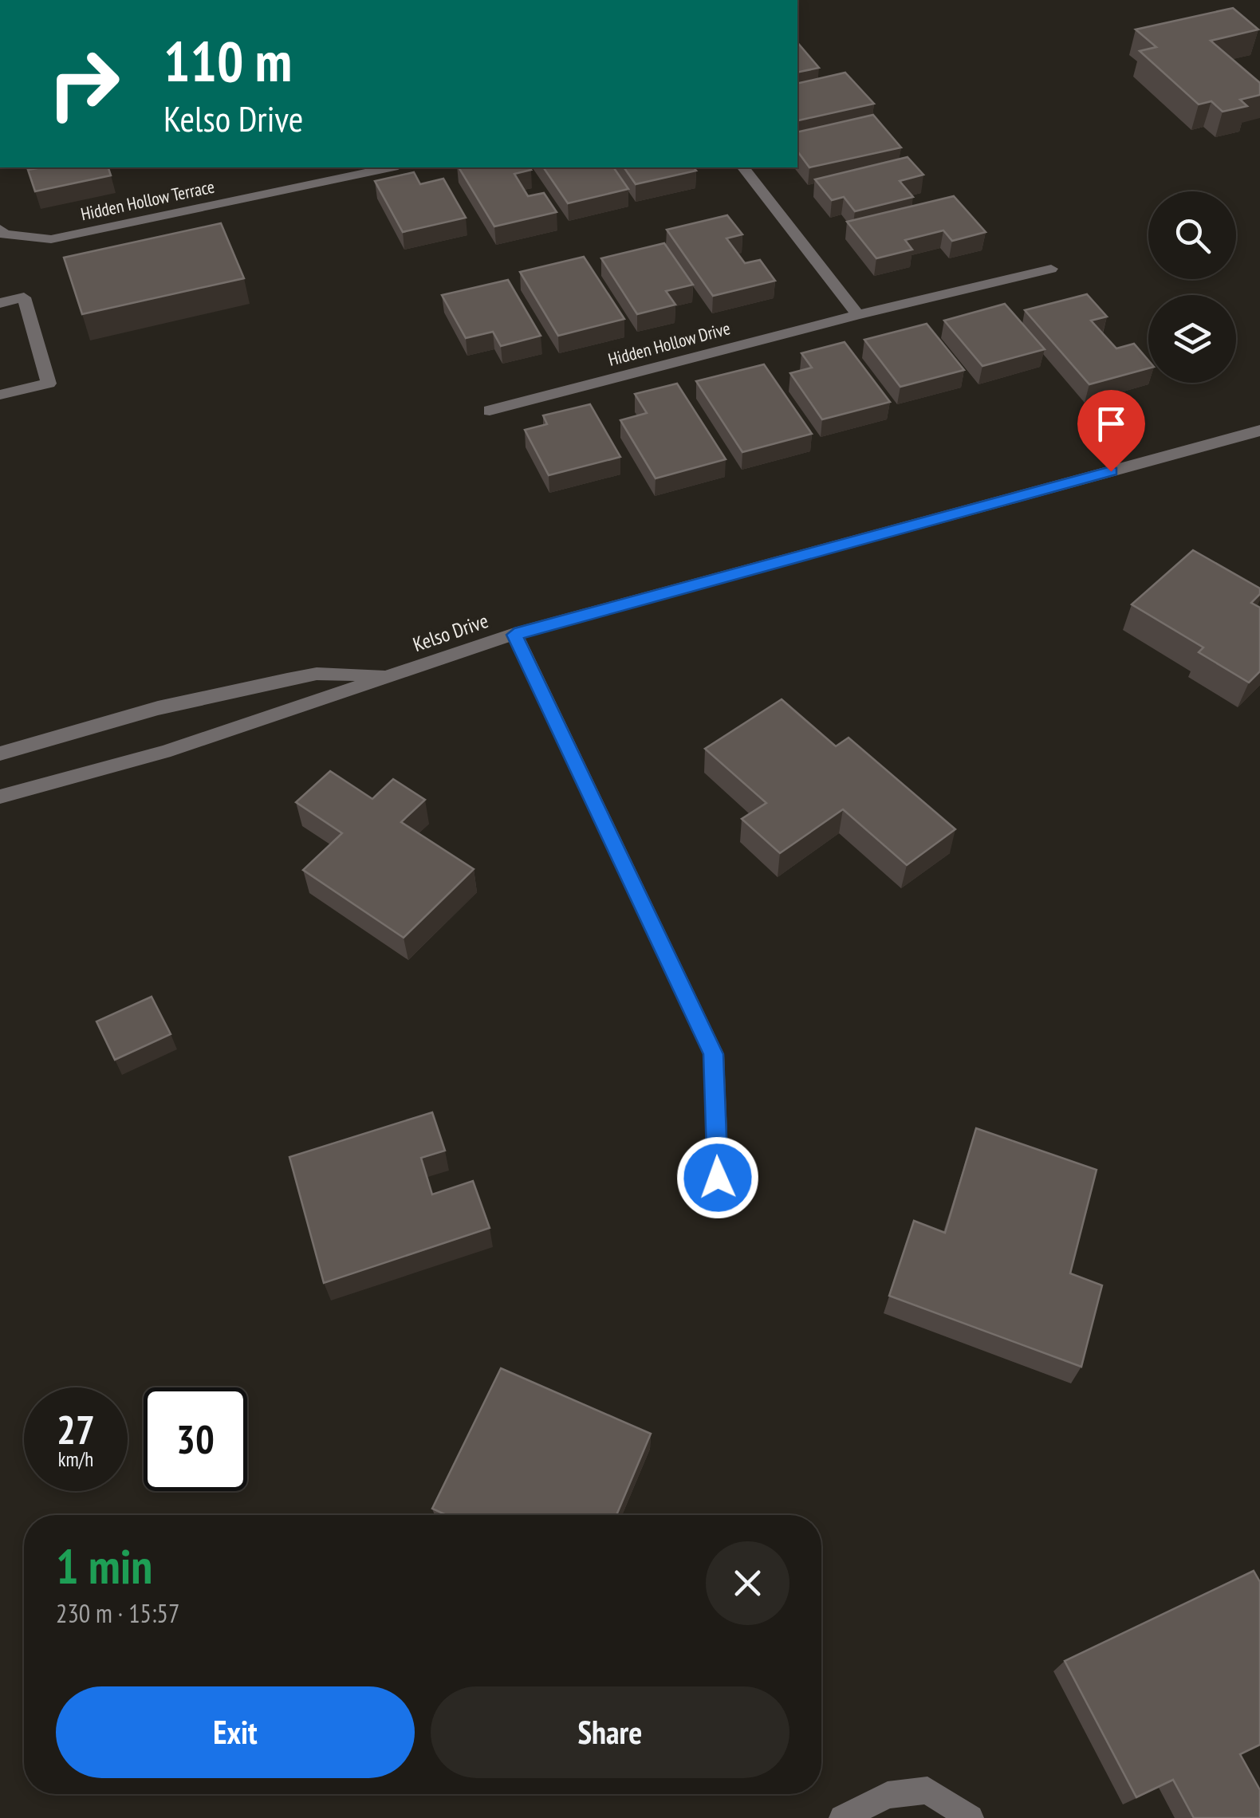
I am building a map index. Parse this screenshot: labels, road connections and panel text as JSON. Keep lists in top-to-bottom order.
{
  "streets": {
    "street": ["Hidden Hollow Terrace", "Hidden Hollow Drive", "Kelso Drive"]
  },
  "page": {
    "turn": ["110 m", "Kelso Drive"],
    "speed": "27 km/h",
    "limit": "30",
    "heading": ["1 min", "230 m · 15:57"],
    "buttons": ["Exit", "Share"]
  }
}
